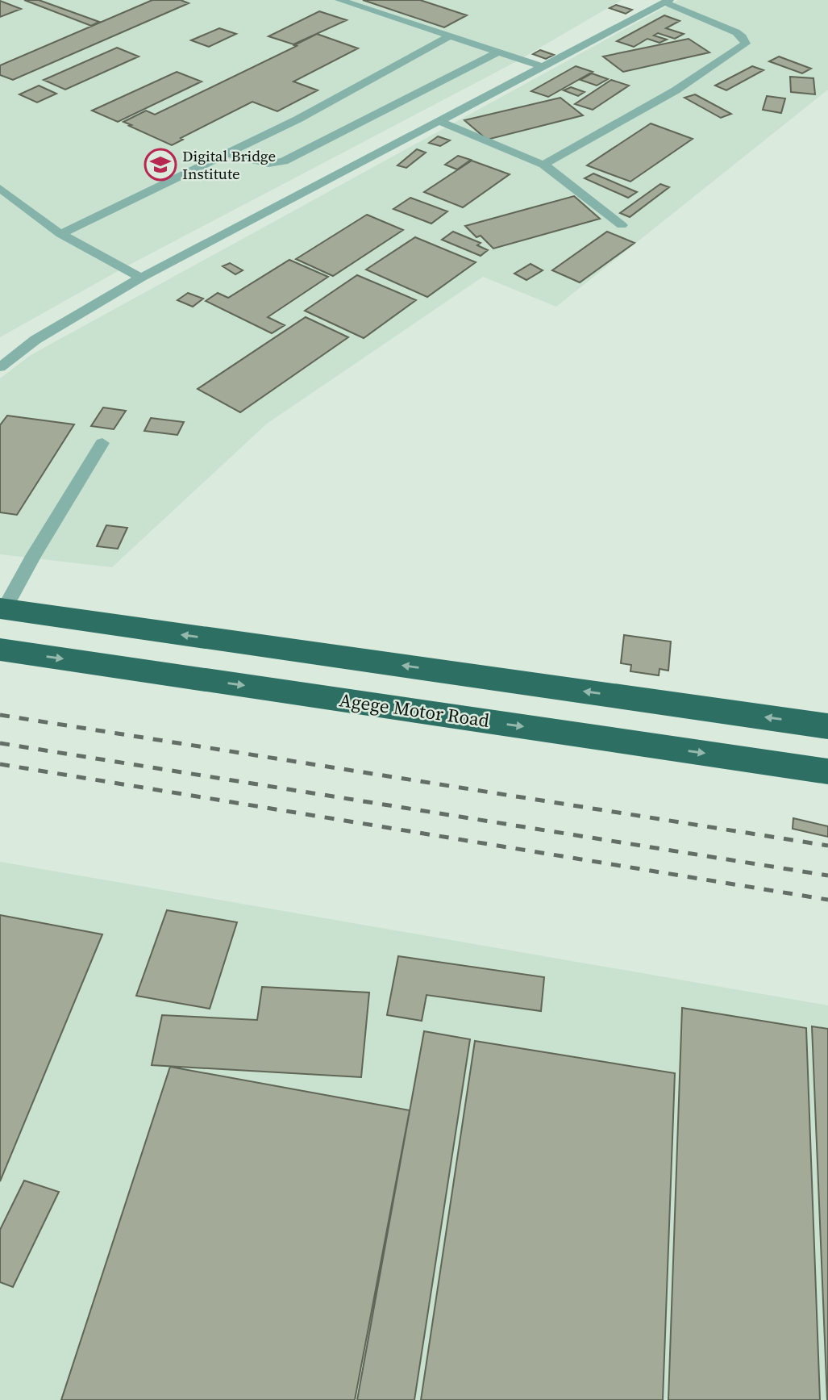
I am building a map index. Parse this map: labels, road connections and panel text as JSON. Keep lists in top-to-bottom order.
{
  "streets": {
    "highway": ["Agege Motor Road"]
  },
  "places": {
    "school or university": ["Digital Bridge Institute"]
  }
}
